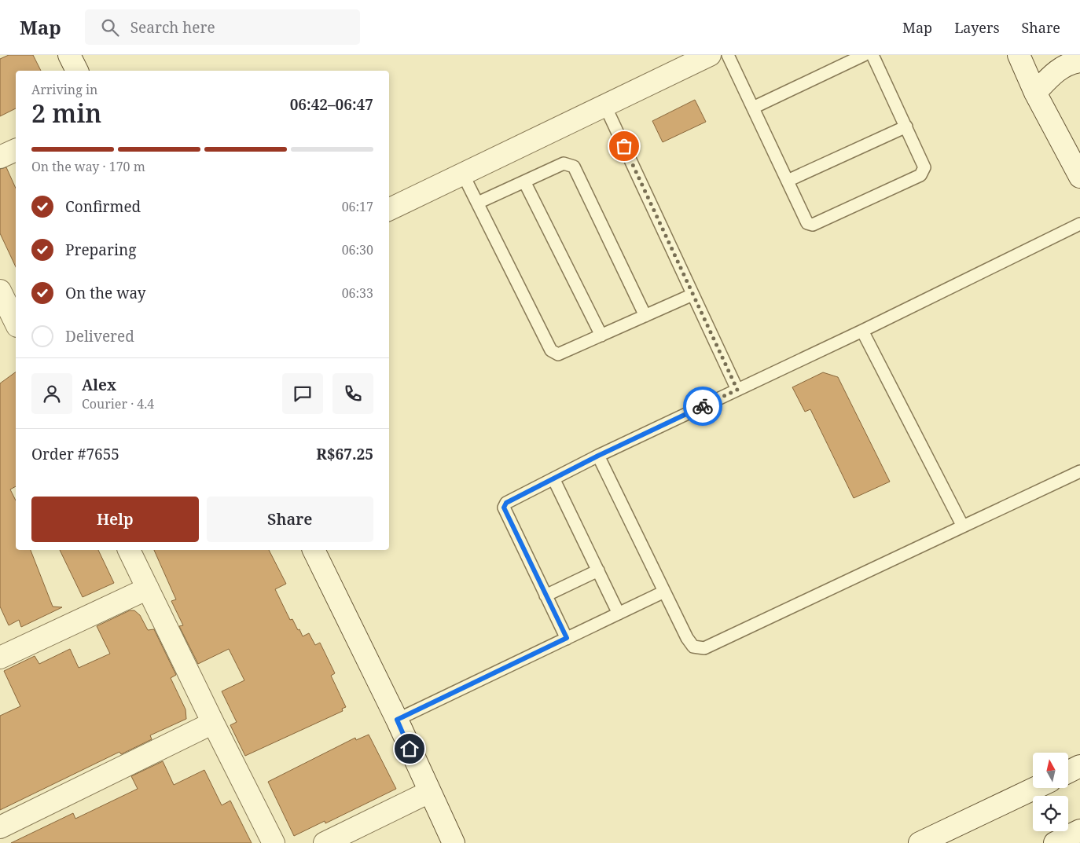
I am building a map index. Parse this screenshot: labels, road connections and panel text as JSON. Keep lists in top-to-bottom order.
{
  "north": "top",
  "page": {
    "header": "Map",
    "search": "Search here",
    "nav": ["Map", "Layers", "Share"],
    "heading": ["2 min", "Arriving in", "06:42–06:47"],
    "panel": [
      "Alex",
      "Courier · 4.4",
      "Order #7655",
      "R$67.25"
    ],
    "bar": "On the way · 170 m",
    "list": [
      ["Confirmed", "06:17"],
      ["Preparing", "06:30"],
      ["On the way", "06:33"],
      "Delivered"
    ],
    "buttons": ["Help", "Share"]
  }
}
